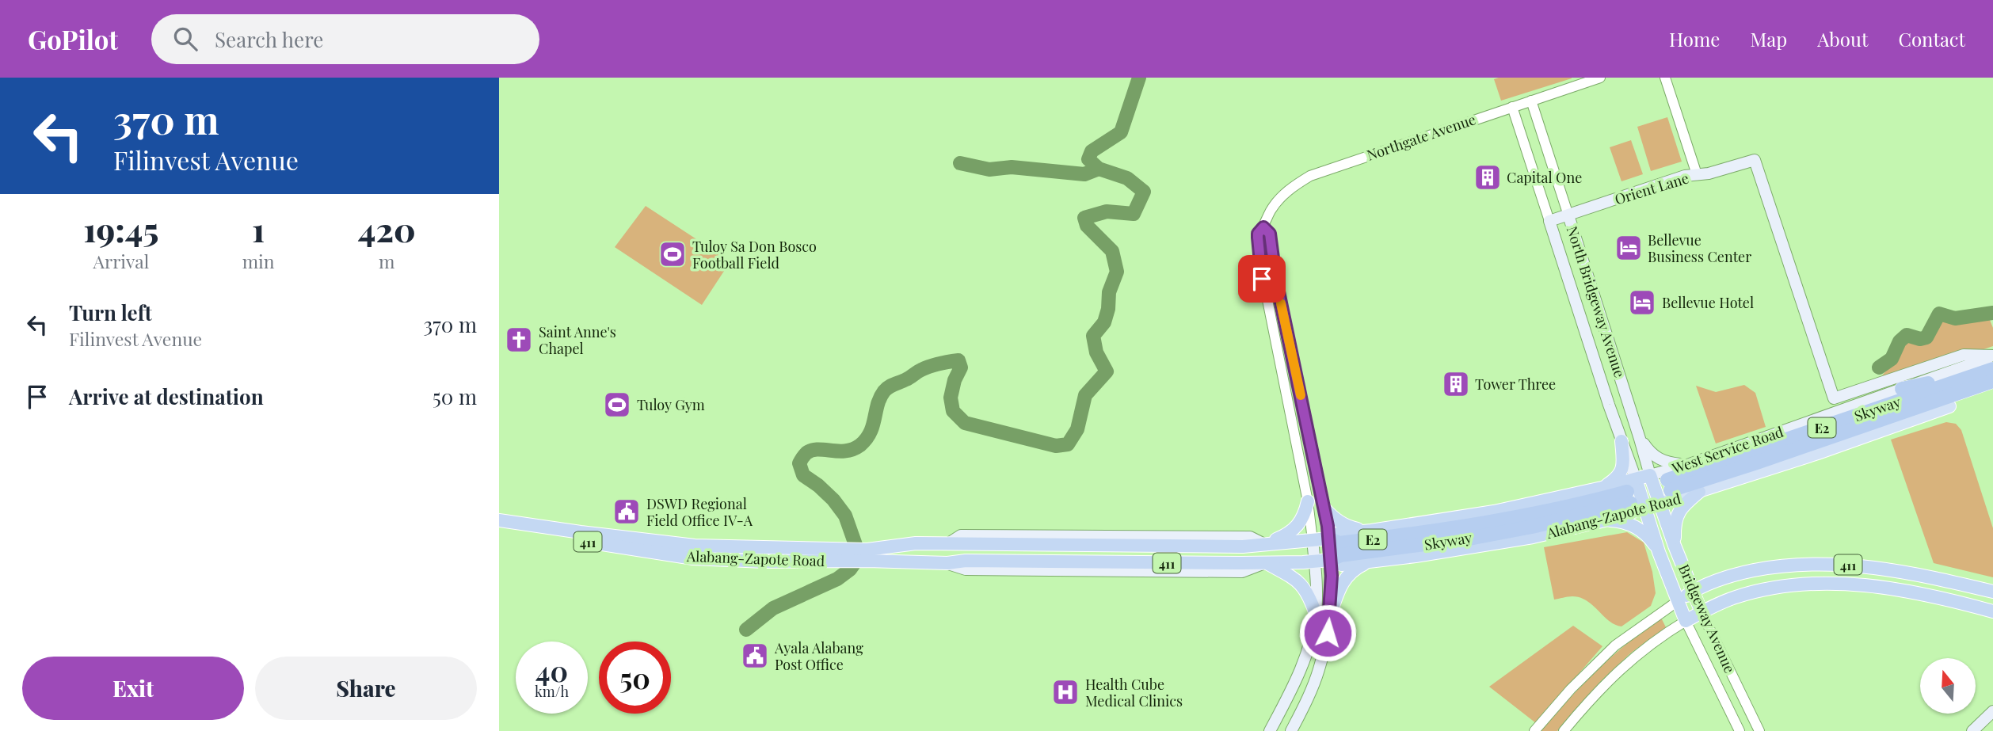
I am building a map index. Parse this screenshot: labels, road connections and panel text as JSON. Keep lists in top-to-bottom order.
{
  "streets": {
    "highway": [
      "North Bridgeway Avenue",
      "Skyway",
      "E2",
      "Alabang-Zapote Road",
      "411",
      "Bridgeway Avenue"
    ],
    "main road": ["Orient Lane", "West Service Road"],
    "street": ["Northgate Avenue"]
  },
  "crossings": [
    ["Northgate Avenue", "North Bridgeway Avenue"],
    ["Northgate Avenue", "Alabang-Zapote Road"],
    ["Orient Lane", "North Bridgeway Avenue"],
    ["North Bridgeway Avenue", "West Service Road"],
    ["North Bridgeway Avenue", "Alabang-Zapote Road"],
    ["North Bridgeway Avenue", "Bridgeway Avenue"],
    ["Skyway", "E2"],
    ["Skyway", "Alabang-Zapote Road"],
    ["E2", "Alabang-Zapote Road"],
    ["West Service Road", "Alabang-Zapote Road"],
    ["Alabang-Zapote Road", "Bridgeway Avenue"],
    ["411", "Bridgeway Avenue"]
  ],
  "places": {
    "building": ["Capital One", "Tower Three"],
    "hotel": ["Bellevue Business Center", "Bellevue Hotel"],
    "sports": ["Tuloy Sa Don Bosco Football Field", "Tuloy Gym"],
    "church": ["Saint Anne's Chapel"],
    "public building": ["DSWD Regional Field Office IV-A", "Ayala Alabang Post Office"],
    "hospital": ["Health Cube Medical Clinics"]
  },
  "north": "top",
  "page": {
    "header": "GoPilot",
    "search": "Search here",
    "nav": [
      "Home",
      "Map",
      "About",
      "Contact"
    ],
    "turn": ["370 m", "Filinvest Avenue"],
    "eta": [
      "19:45",
      "Arrival",
      "1",
      "min",
      "420",
      "m"
    ],
    "list": [
      {
        "name": "Turn left",
        "note": "Filinvest Avenue",
        "value": "370 m"
      },
      {
        "name": "Arrive at destination",
        "value": "50 m"
      }
    ],
    "speed": "40 km/h",
    "limit": "50",
    "buttons": ["Exit", "Share"]
  }
}
